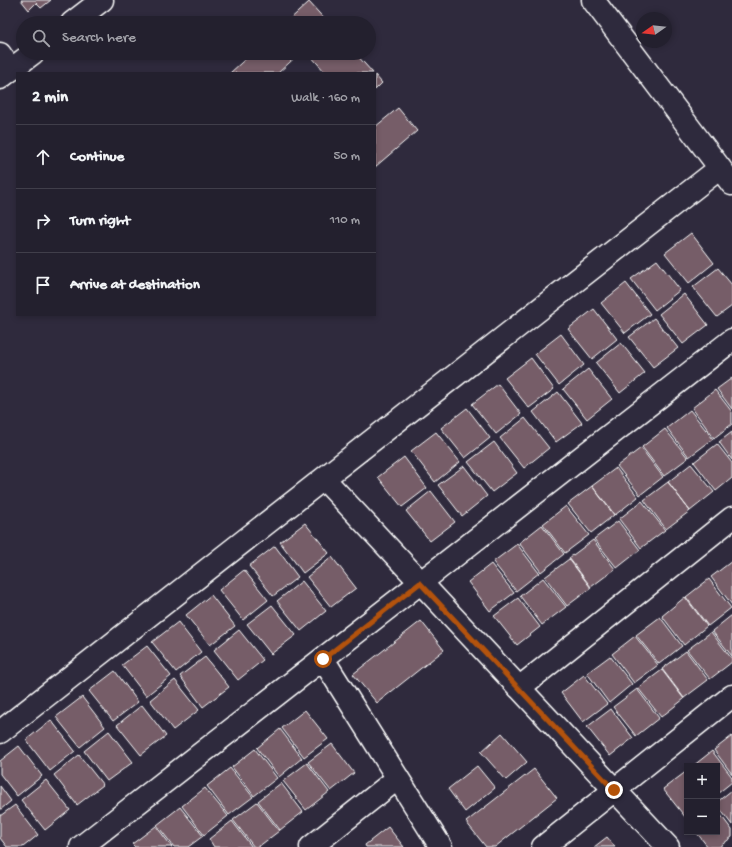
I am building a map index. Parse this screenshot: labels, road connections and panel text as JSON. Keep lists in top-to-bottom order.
{
  "north": "left",
  "page": {
    "search": "Search here",
    "heading": ["2 min", "Walk · 160 m"],
    "list": [
      ["Continue", "50 m"],
      ["Turn right", "110 m"],
      "Arrive at destination"
    ],
    "map_buttons": ["+", "−"]
  }
}
